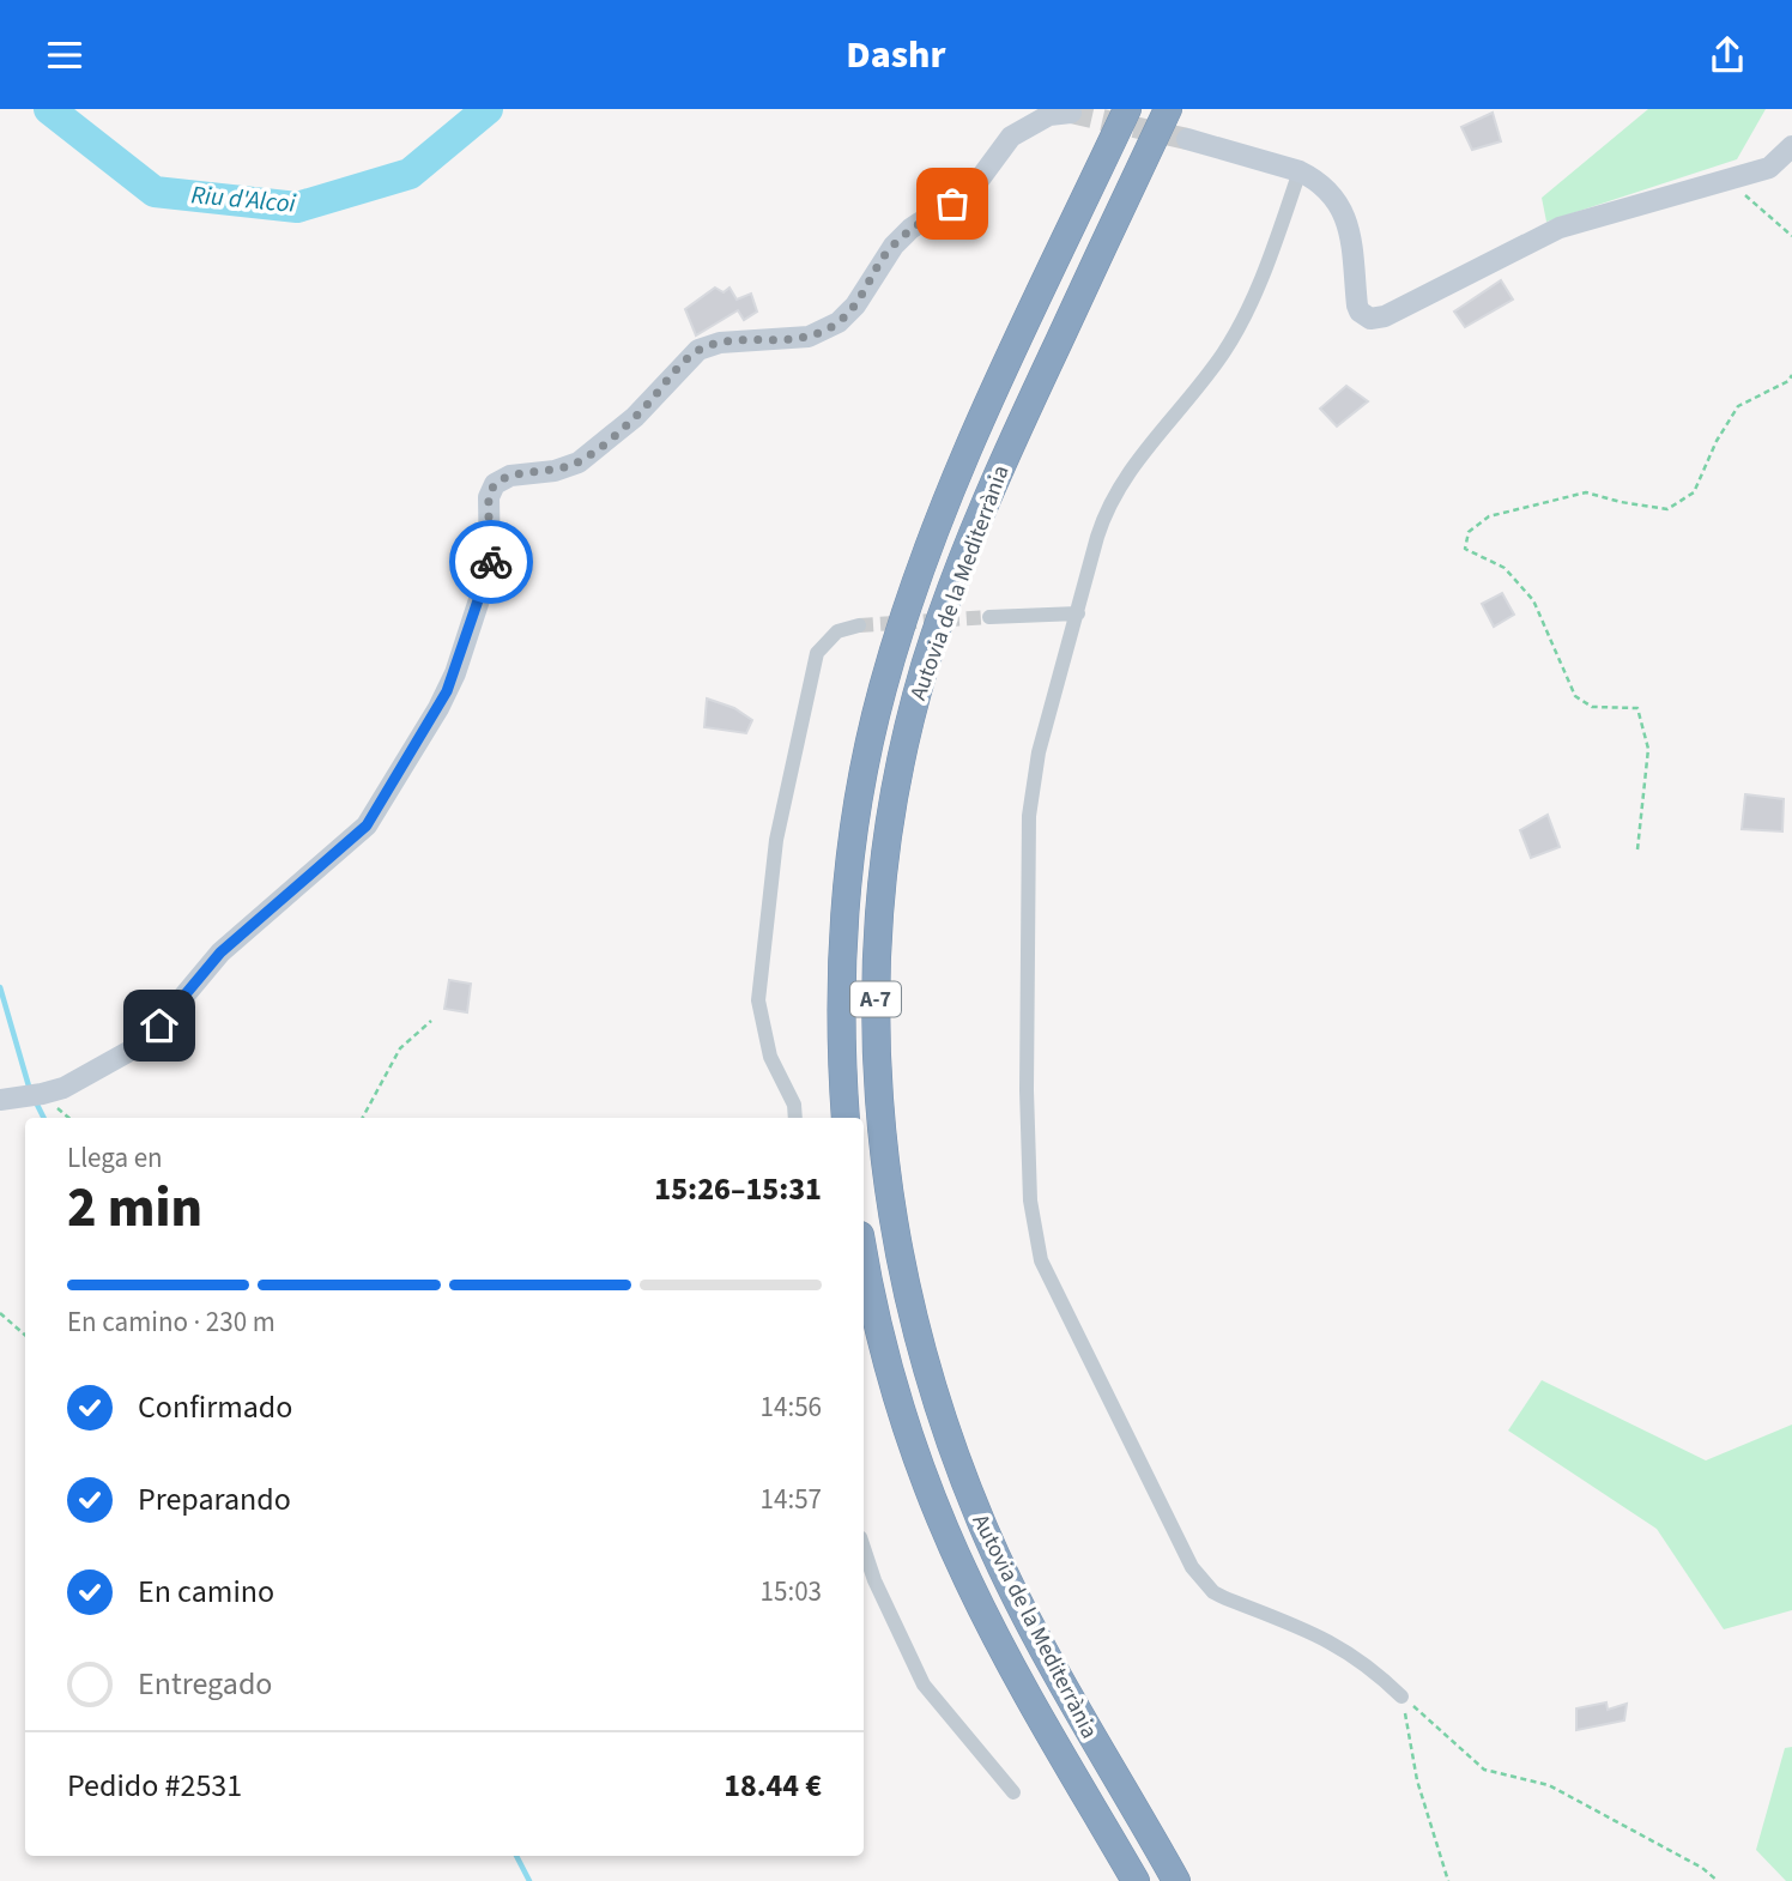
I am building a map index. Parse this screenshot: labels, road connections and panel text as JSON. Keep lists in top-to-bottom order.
{
  "streets": {
    "highway": ["Autovia de la Mediterrània", "A-7"]
  },
  "water": ["Riu d'Alcoi"],
  "page": {
    "header": "Dashr",
    "heading": ["2 min", "Llega en", "15:26–15:31"],
    "panel": ["Pedido #2531", "18.44 €"],
    "bar": "En camino · 230 m",
    "list": [
      ["Confirmado", "14:56"],
      ["Preparando", "14:57"],
      ["En camino", "15:03"],
      "Entregado"
    ]
  }
}
